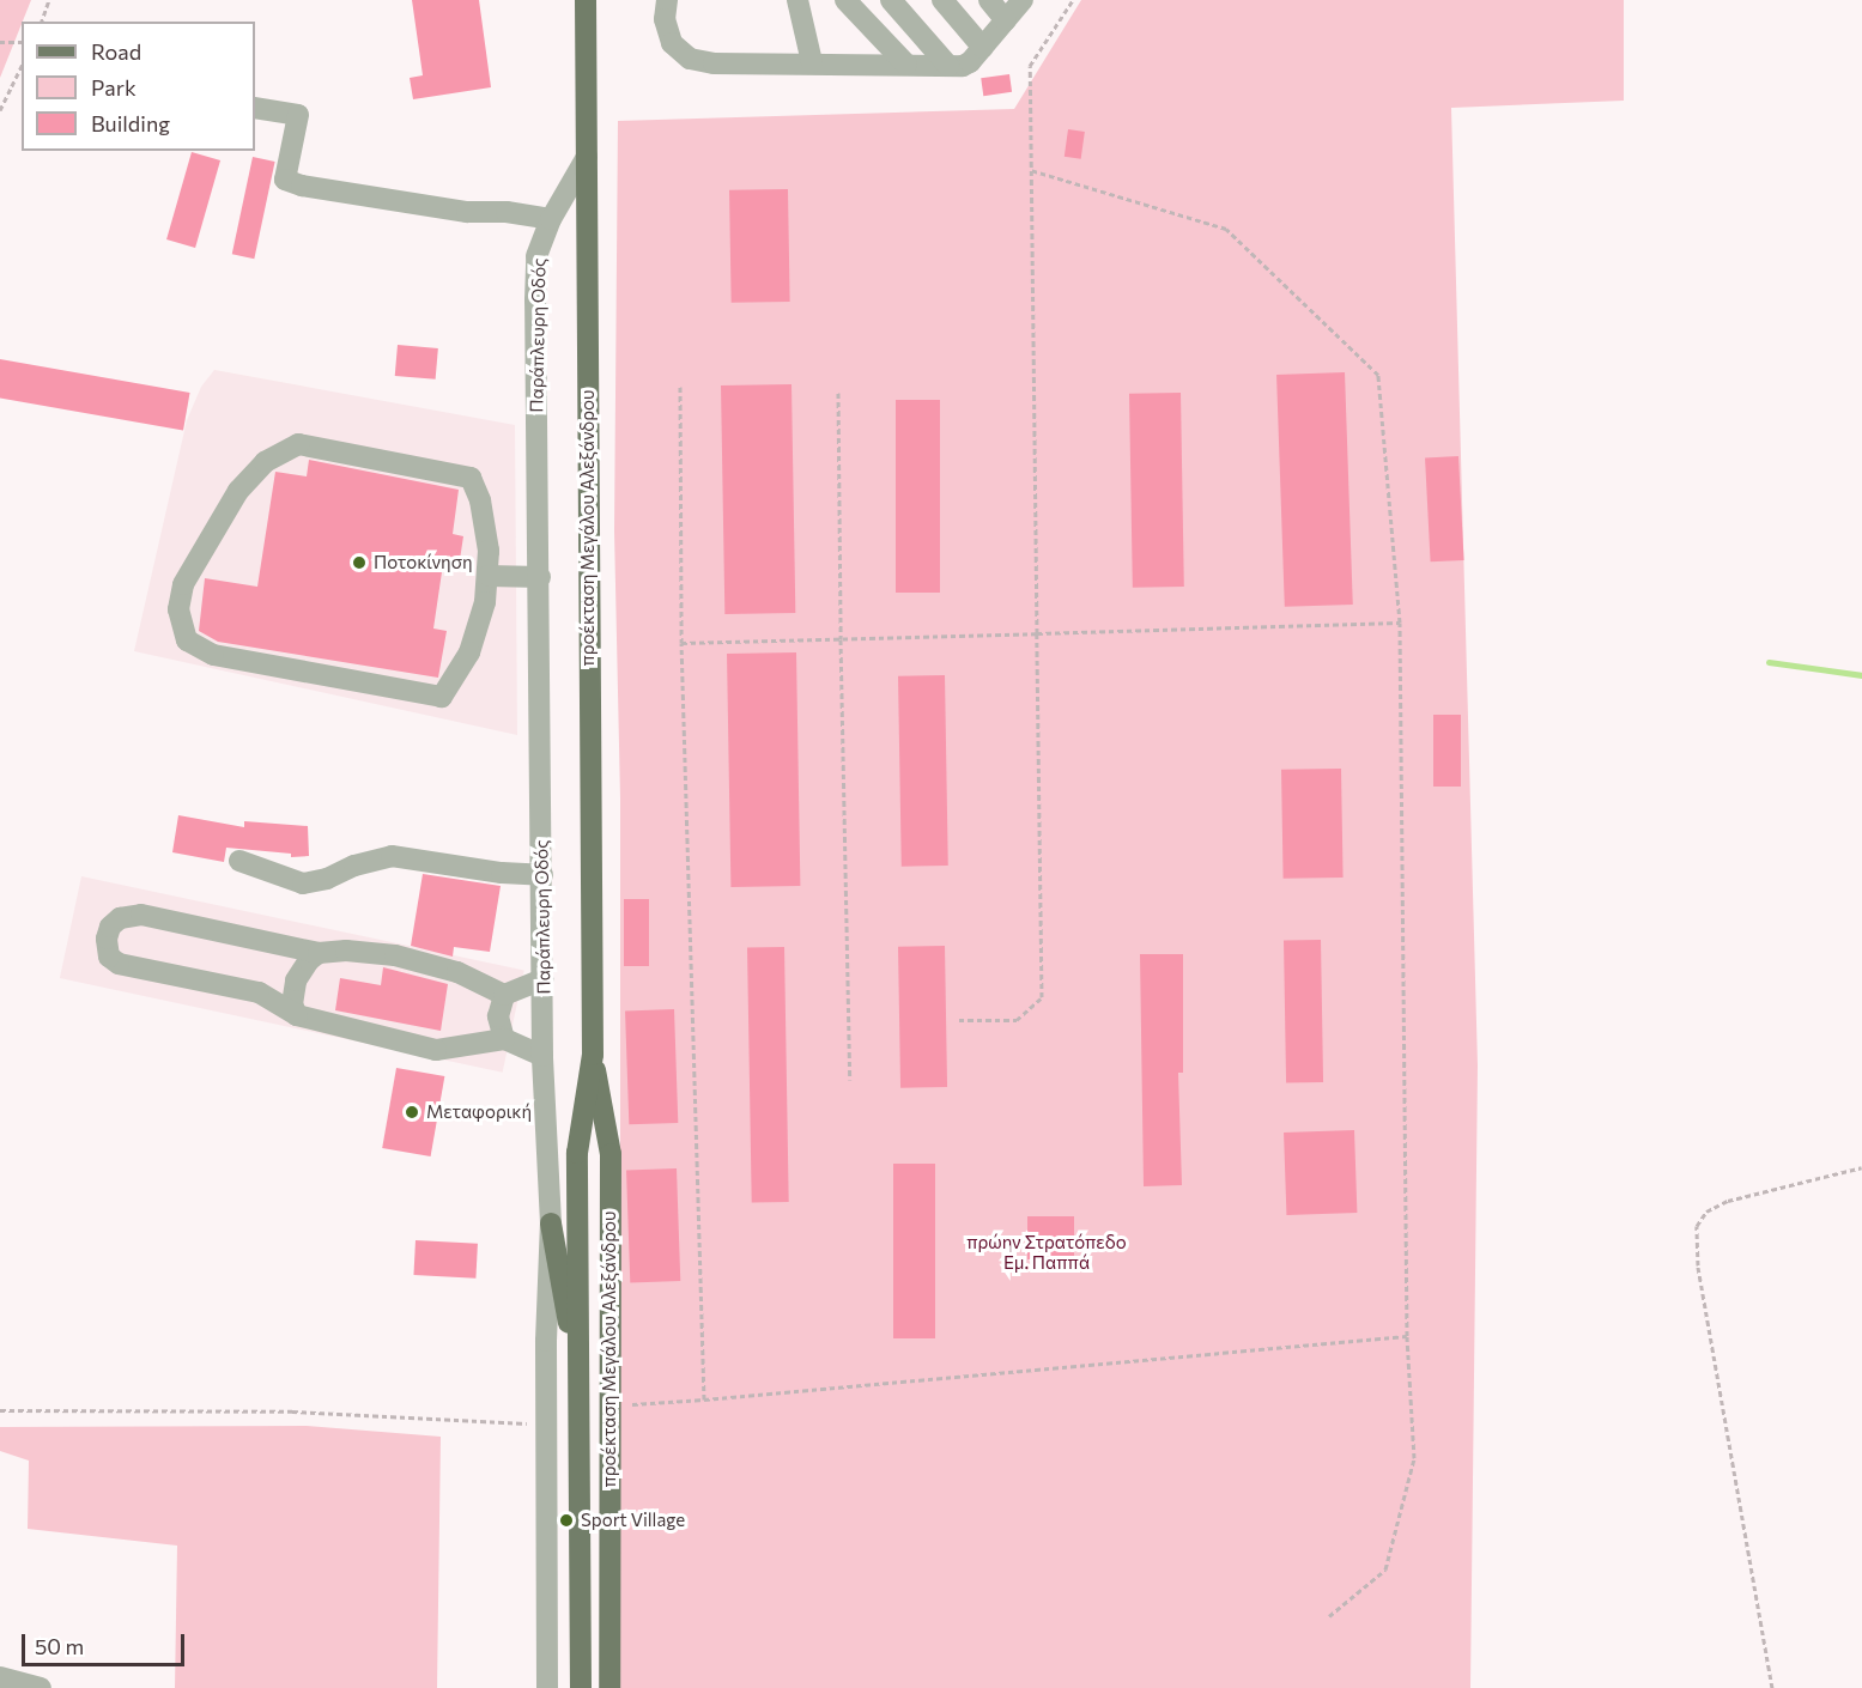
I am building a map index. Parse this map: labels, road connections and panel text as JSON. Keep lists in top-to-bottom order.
{
  "streets": {
    "main road": ["προέκταση Μεγάλου Αλεξάνδρου"],
    "street": ["Παράπλευρη Οδός"]
  },
  "crossings": [
    ["Παράπλευρη Οδός", "προέκταση Μεγάλου Αλεξάνδρου"]
  ],
  "parks": ["πρώην Στρατόπεδο Εμ. Παππά"],
  "places": ["Ποτοκίνηση", "Μεταφορική", "Sport Village"],
  "legend": ["Road", "Park", "Building"],
  "scale_bar": "50 m"
}
